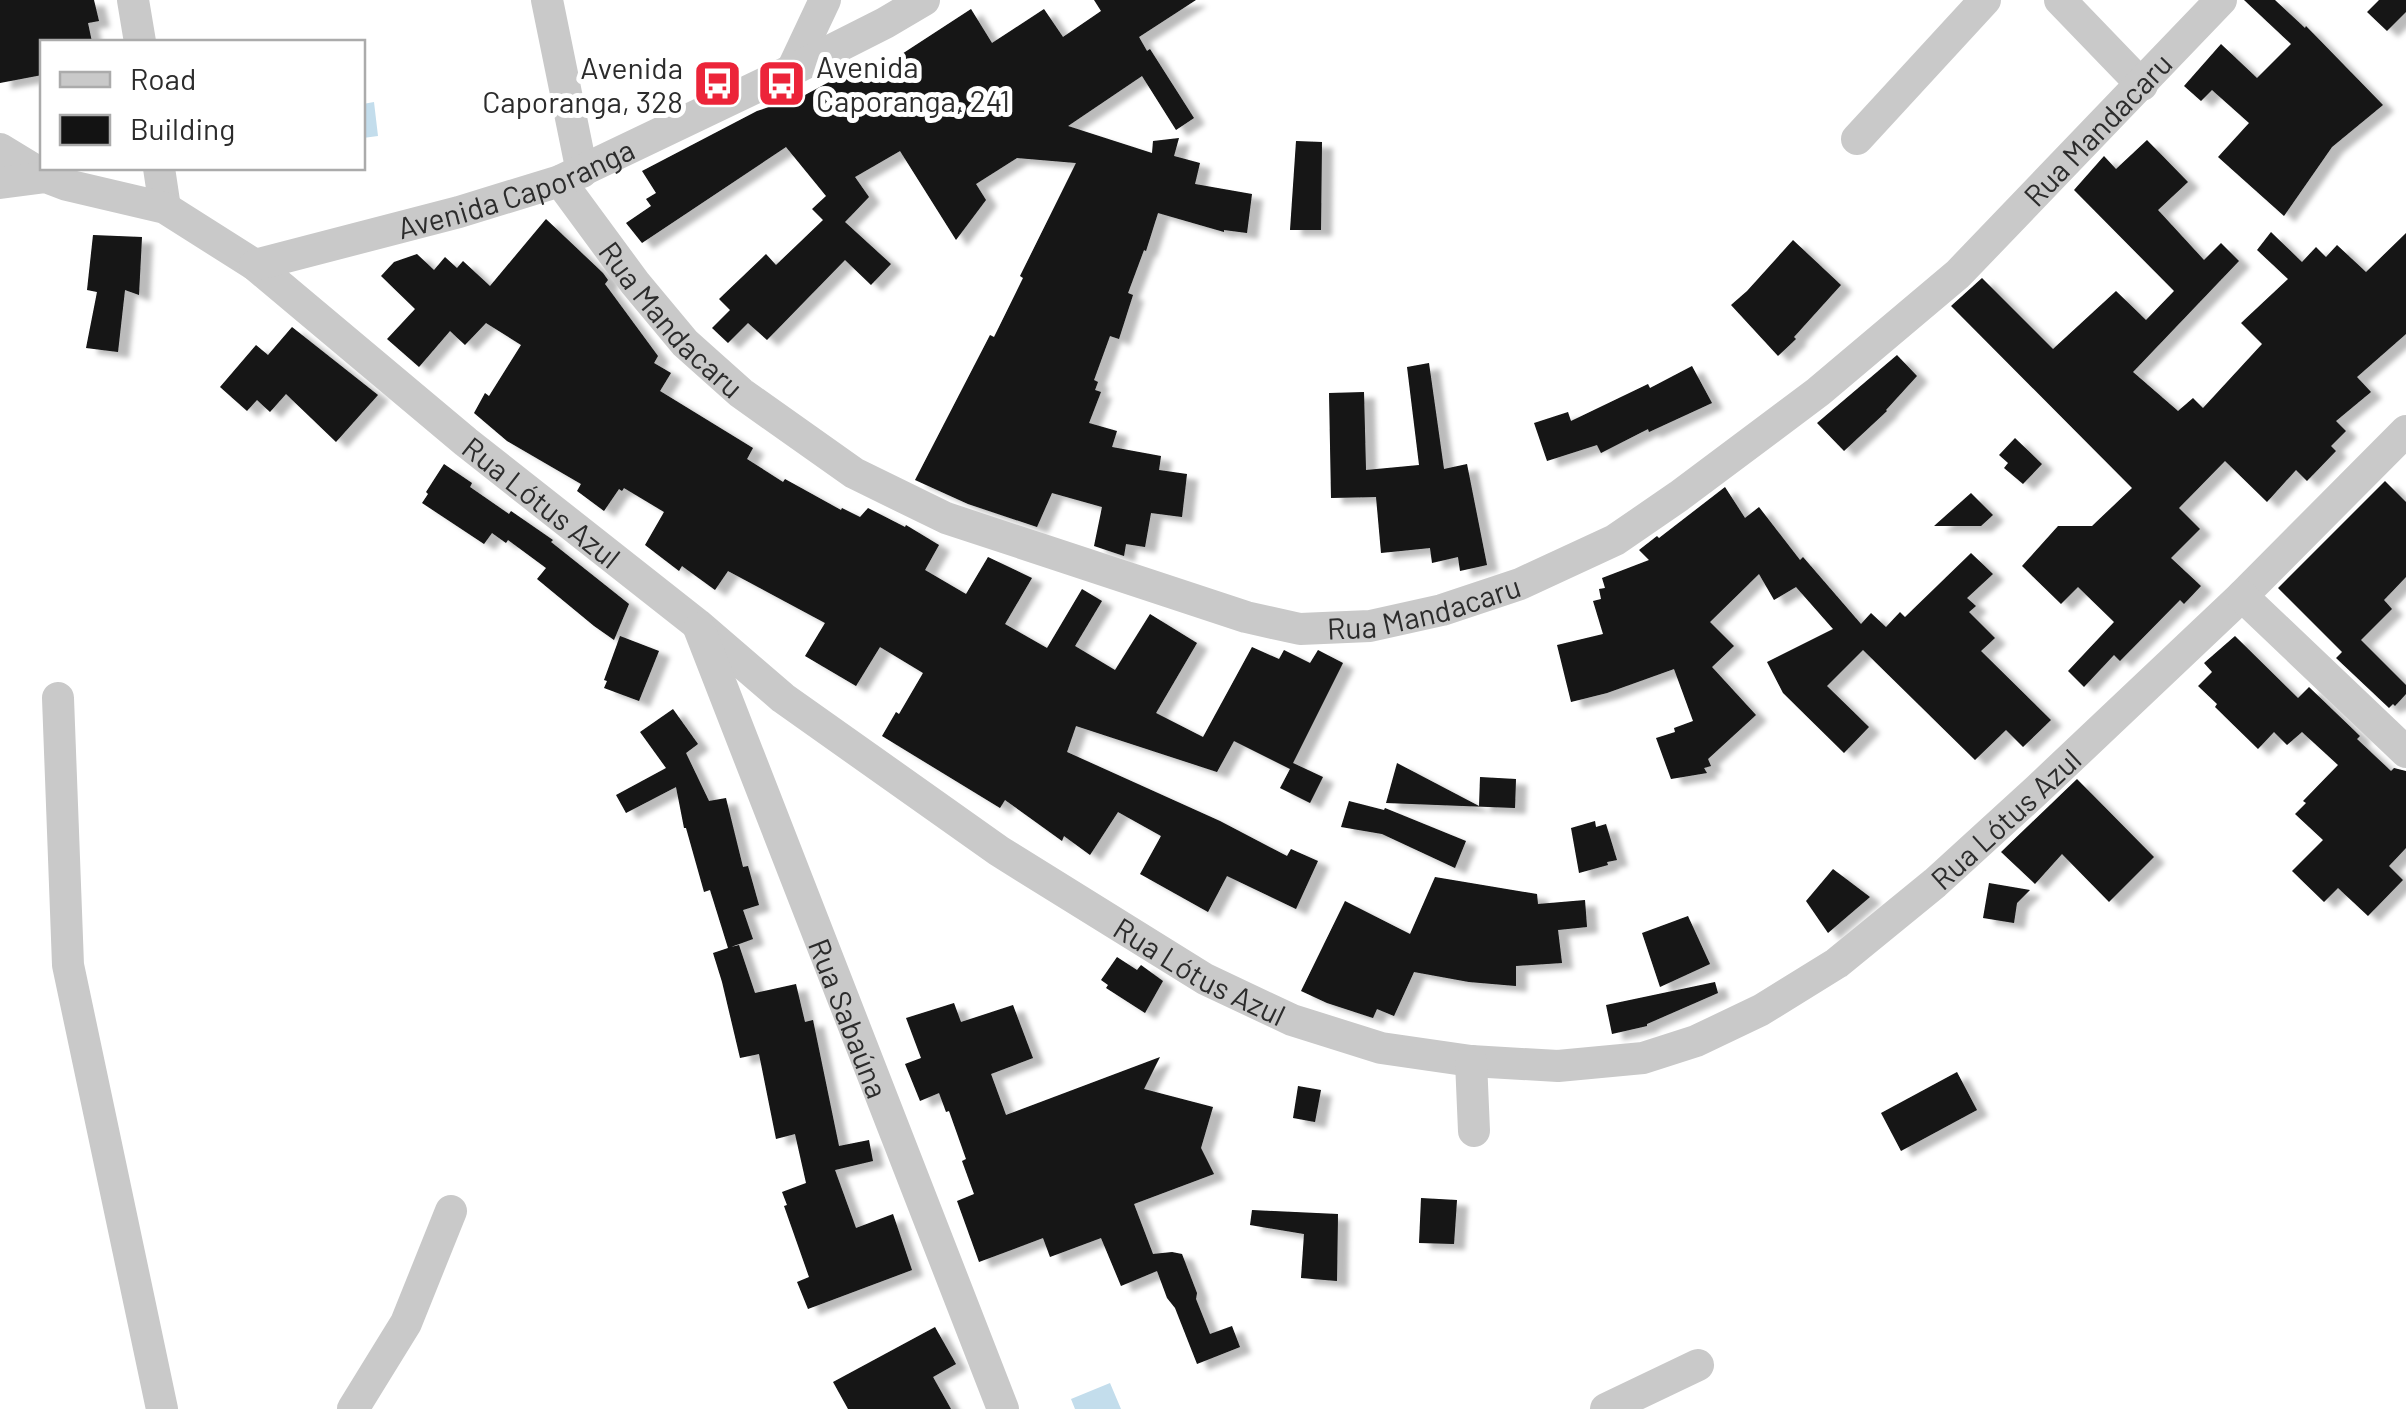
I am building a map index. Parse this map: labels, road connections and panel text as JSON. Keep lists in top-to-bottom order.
{
  "streets": {
    "street": [
      "Rua Mandacaru",
      "Avenida Caporanga",
      "Rua Lótus Azul",
      "Rua Sabaúna"
    ]
  },
  "crossings": [
    ["Rua Mandacaru", "Avenida Caporanga"],
    ["Avenida Caporanga", "Rua Lótus Azul"],
    ["Rua Lótus Azul", "Rua Sabaúna"]
  ],
  "places": {
    "bus stop": ["Avenida Caporanga, 241", "Avenida Caporanga, 328"]
  },
  "legend": ["Road", "Building"]
}
